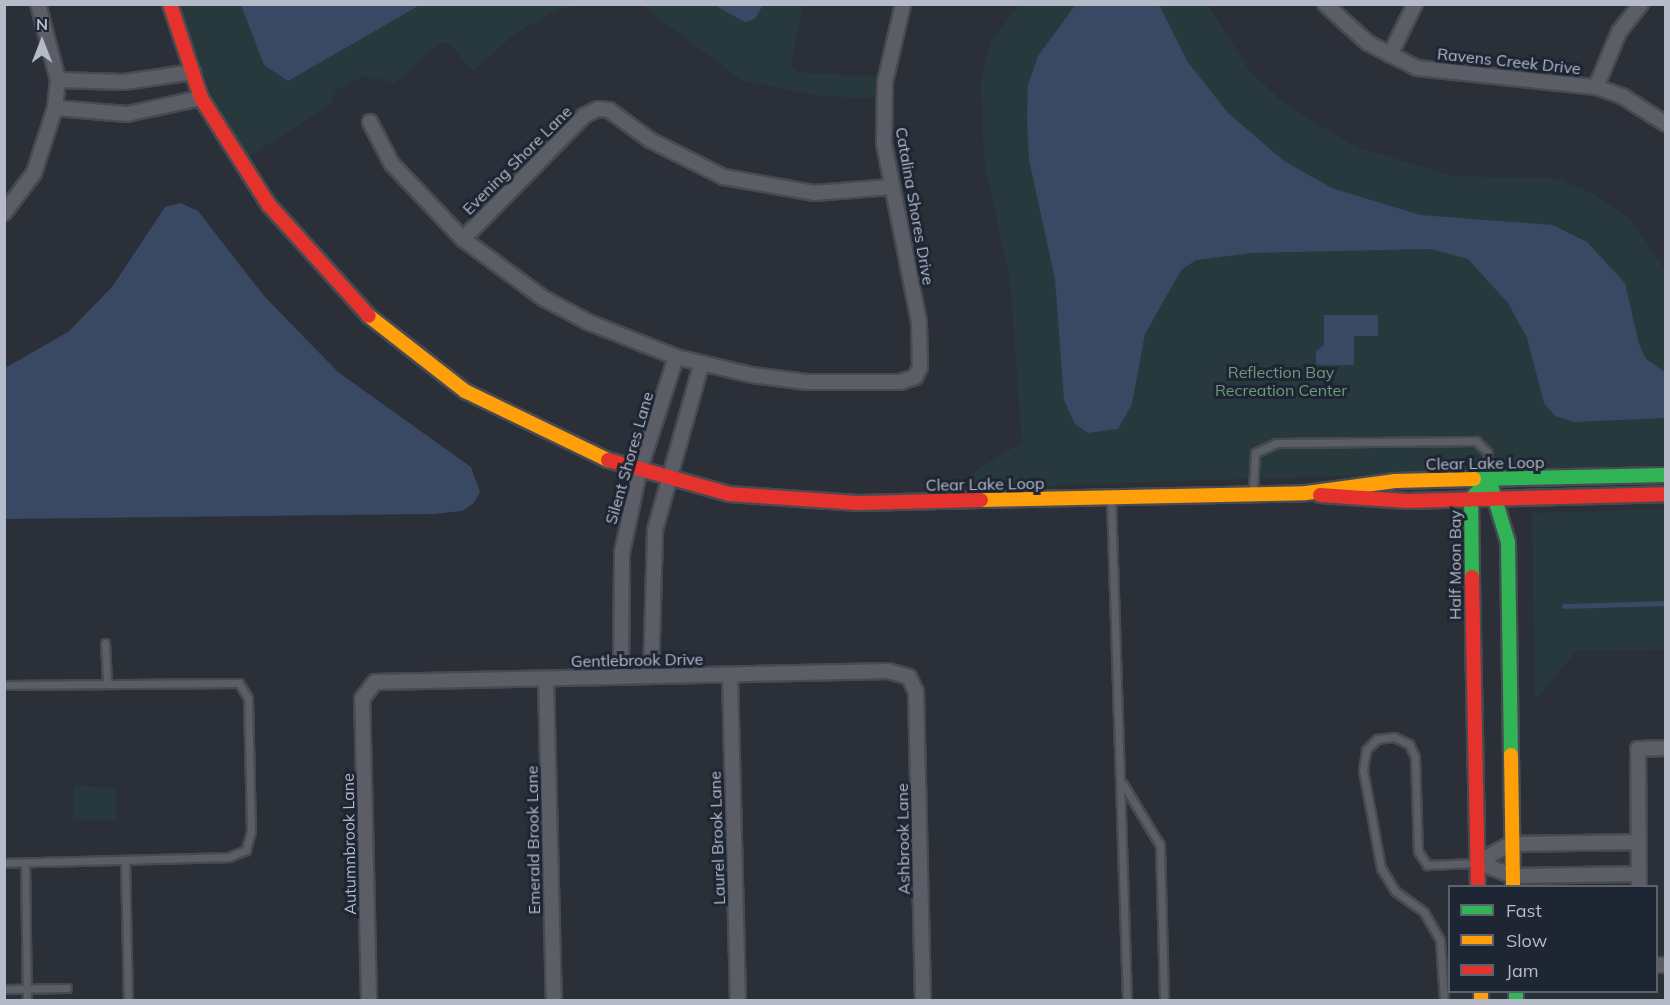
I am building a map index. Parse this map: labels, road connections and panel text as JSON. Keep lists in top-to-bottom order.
{
  "streets": {
    "street": [
      "Ravens Creek Drive",
      "Evening Shore Lane",
      "Catalina Shores Drive",
      "Silent Shores Lane",
      "Clear Lake Loop",
      "Half Moon Bay",
      "Gentlebrook Drive",
      "Laurel Brook Lane",
      "Ashbrook Lane",
      "Emerald Brook Lane",
      "Autumnbrook Lane"
    ]
  },
  "crossings": [
    ["Evening Shore Lane", "Catalina Shores Drive"],
    ["Silent Shores Lane", "Clear Lake Loop"],
    ["Silent Shores Lane", "Gentlebrook Drive"],
    ["Clear Lake Loop", "Half Moon Bay"],
    ["Gentlebrook Drive", "Laurel Brook Lane"],
    ["Gentlebrook Drive", "Ashbrook Lane"],
    ["Gentlebrook Drive", "Emerald Brook Lane"],
    ["Gentlebrook Drive", "Autumnbrook Lane"]
  ],
  "parks": ["Reflection Bay Recreation Center"],
  "legend": ["Fast", "Slow", "Jam"],
  "north": "top"
}
